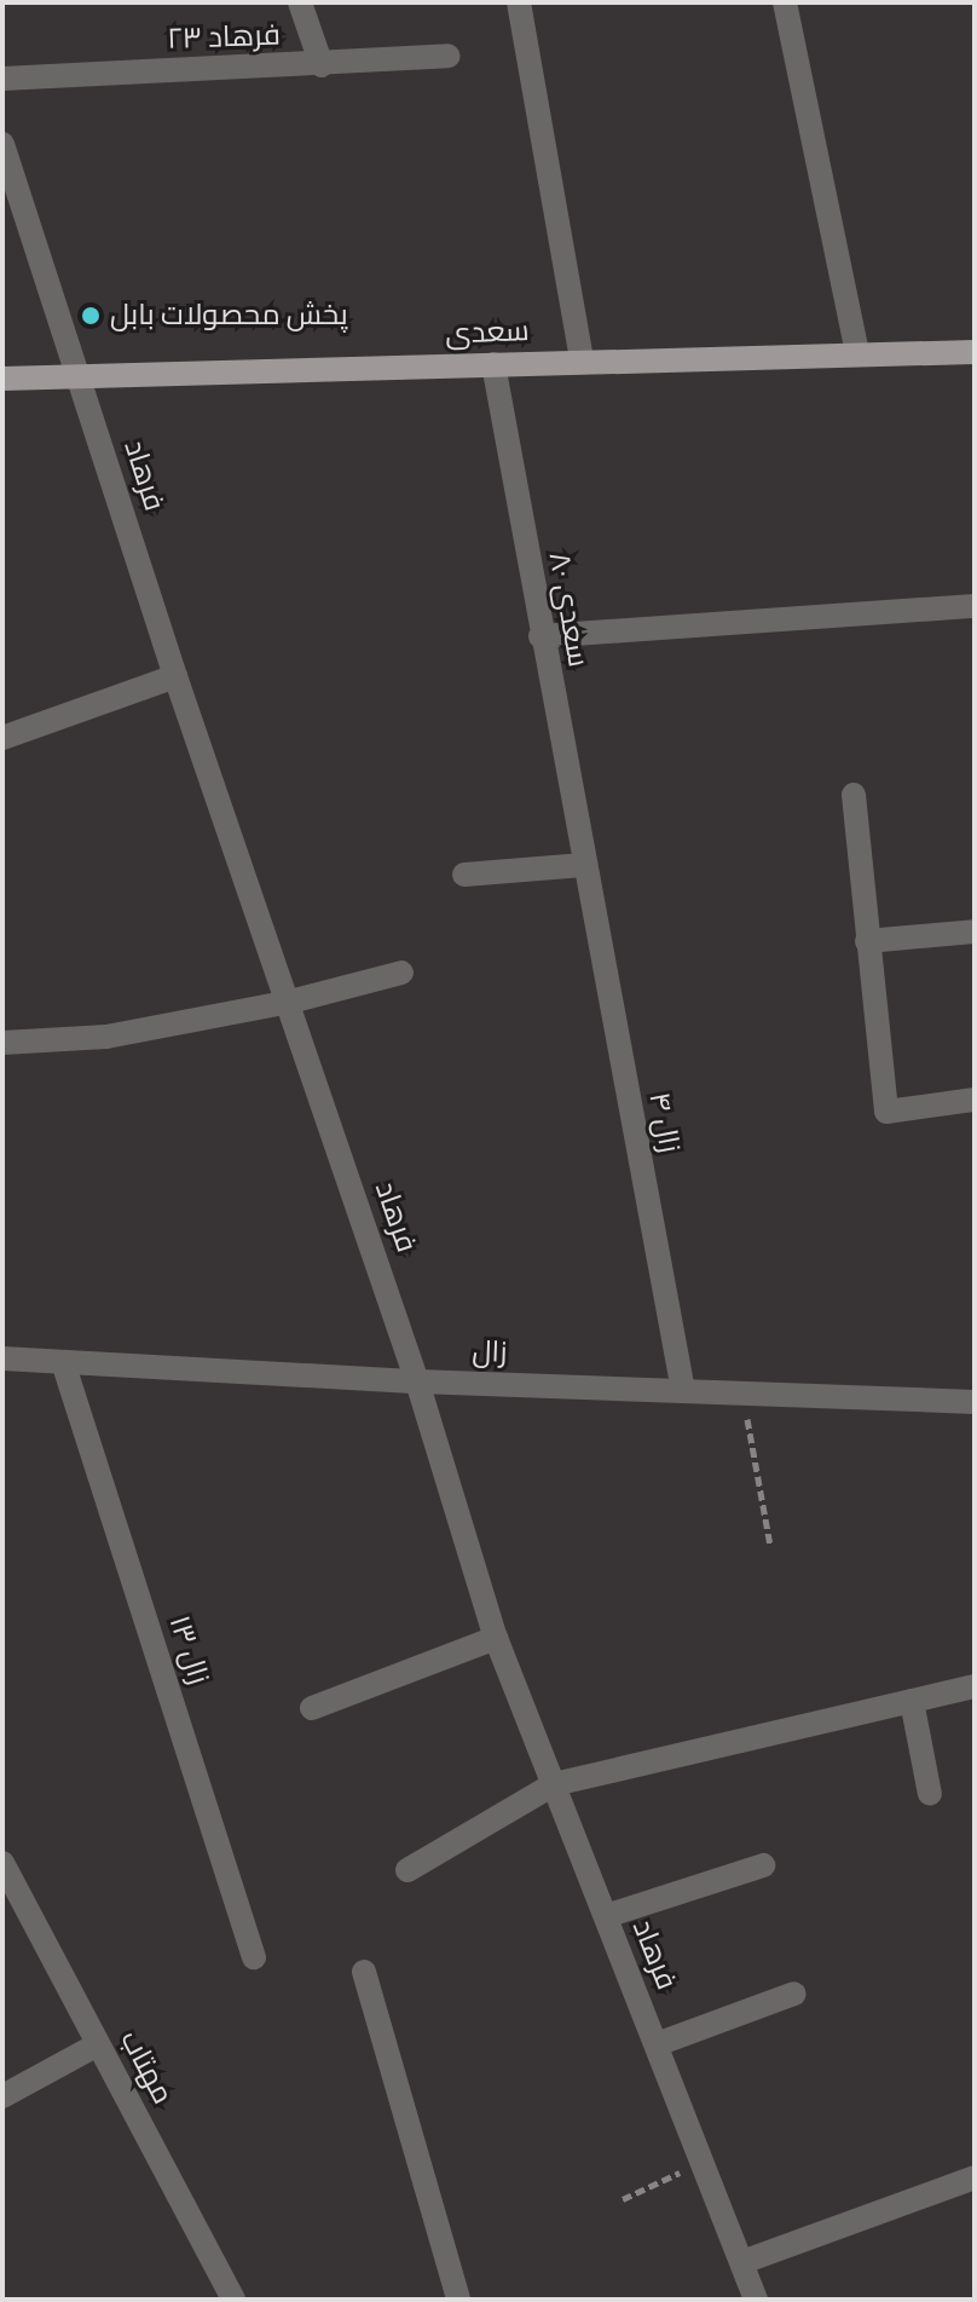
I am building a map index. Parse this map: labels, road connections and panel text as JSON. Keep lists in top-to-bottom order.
{
  "streets": {
    "main road": ["سعدی"],
    "street": [
      "فرهاد ۲۳",
      "فرهاد",
      "سعدی ۸۰",
      "زال ۴",
      "زال",
      "زال ۱۳",
      "مهتاب"
    ]
  },
  "crossings": [
    ["سعدی", "فرهاد"],
    ["سعدی", "سعدی ۸۰"],
    ["فرهاد", "زال"],
    ["سعدی ۸۰", "زال ۴"],
    ["زال ۴", "زال"],
    ["زال", "زال ۱۳"]
  ],
  "places": ["پخش محصولات بابل"]
}
